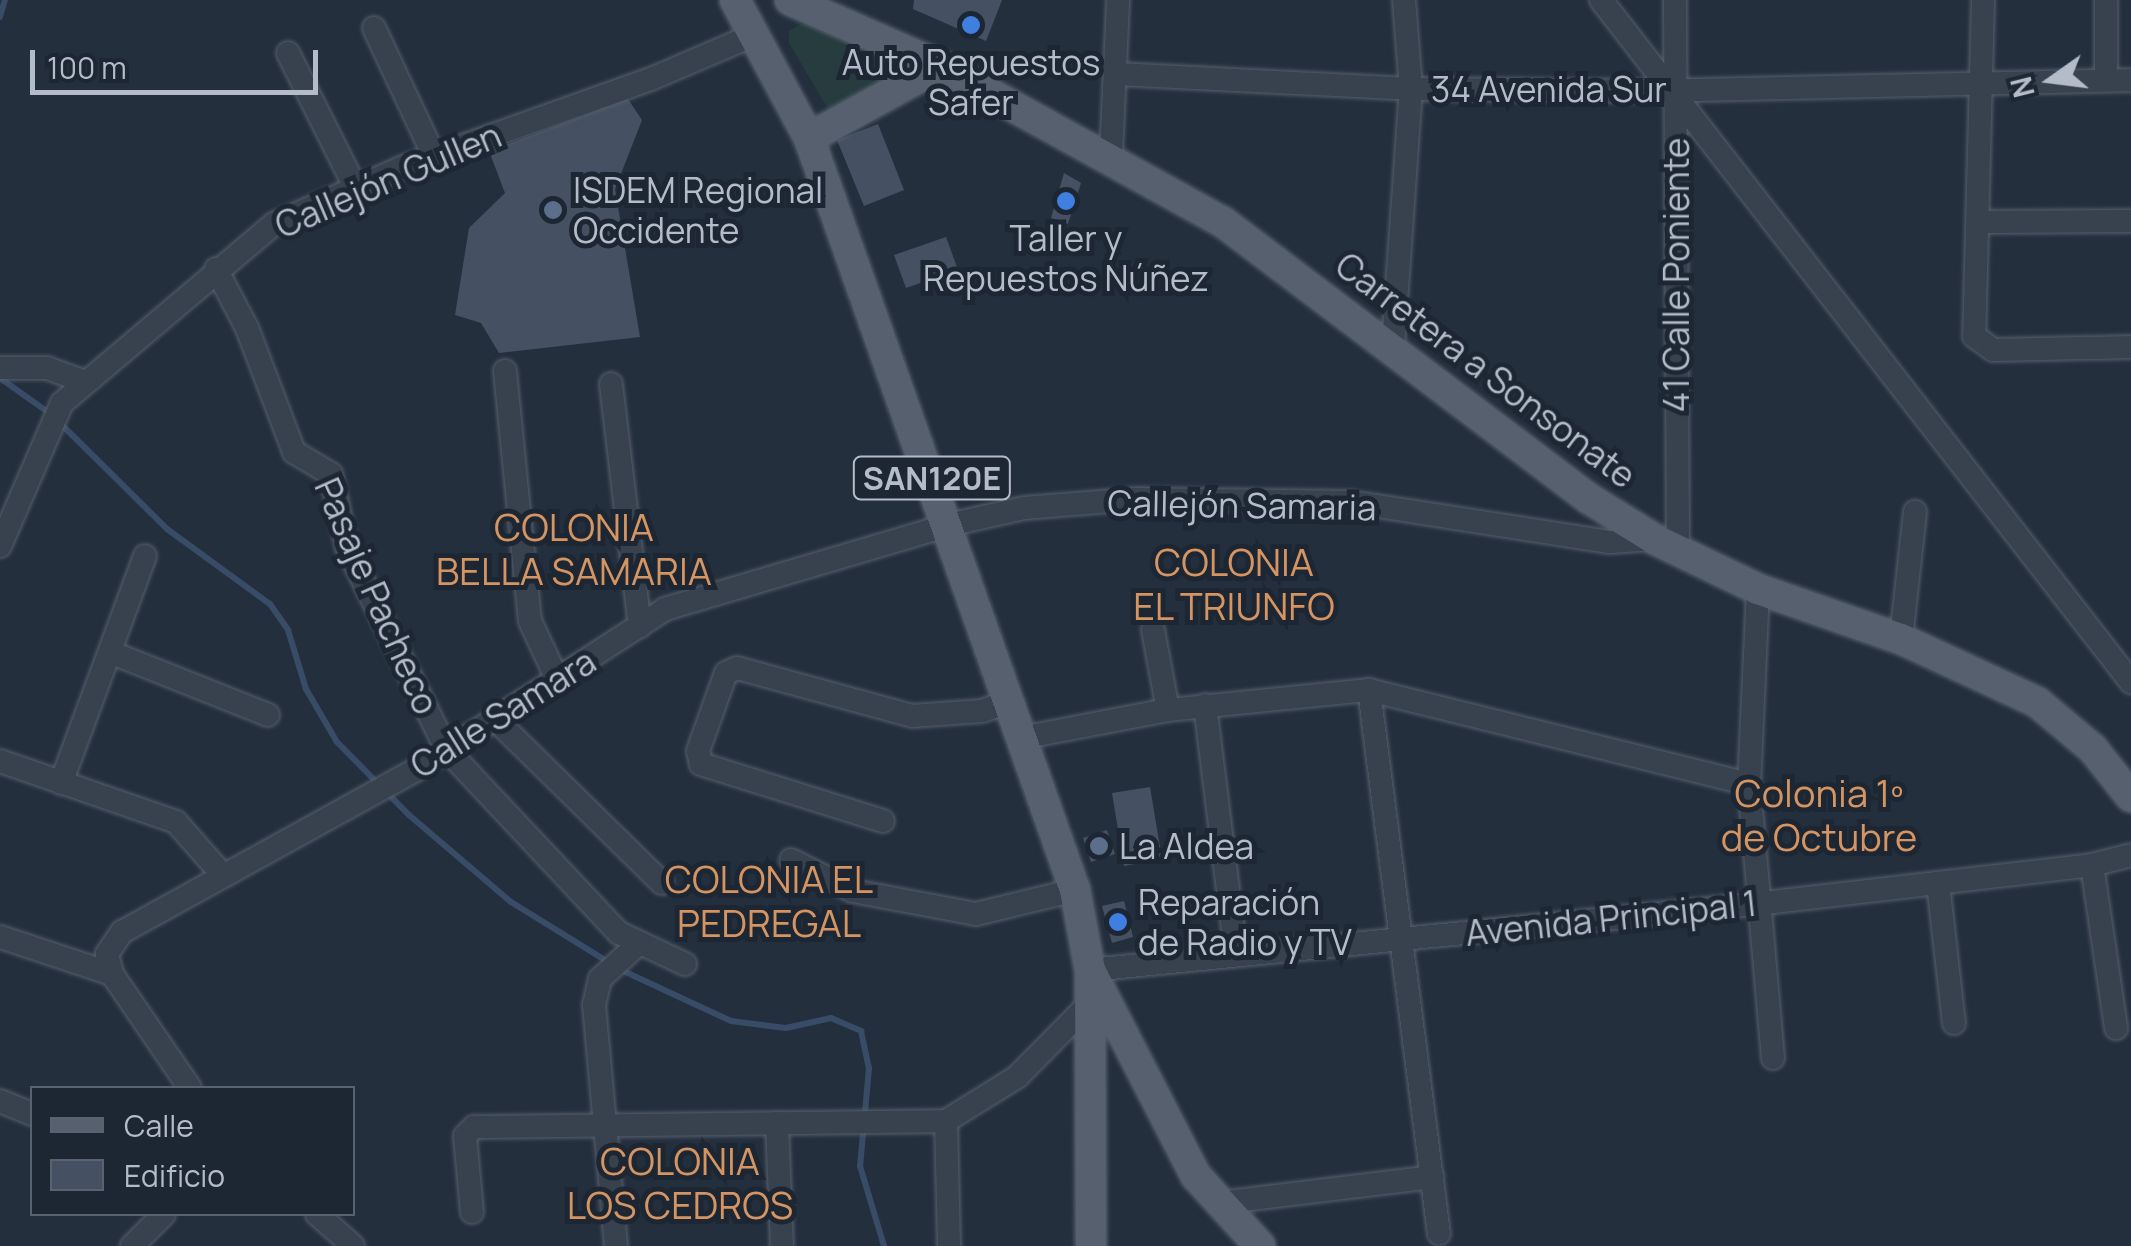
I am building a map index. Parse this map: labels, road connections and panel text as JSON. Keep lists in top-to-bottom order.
{
  "streets": {
    "main road": ["Carretera a Sonsonate", "SAN120E"],
    "street": [
      "34 Avenida Sur",
      "Callejón Gullen",
      "41 Calle Poniente",
      "Callejón Samaria",
      "Pasaje Pacheco",
      "Calle Samara",
      "Avenida Principal 1"
    ]
  },
  "crossings": [
    ["34 Avenida Sur", "41 Calle Poniente"],
    ["Callejón Gullen", "SAN120E"],
    ["Callejón Gullen", "Pasaje Pacheco"],
    ["41 Calle Poniente", "Carretera a Sonsonate"],
    ["41 Calle Poniente", "Callejón Samaria"],
    ["Carretera a Sonsonate", "Callejón Samaria"],
    ["SAN120E", "Callejón Samaria"],
    ["SAN120E", "Calle Samara"],
    ["SAN120E", "Avenida Principal 1"],
    ["Callejón Samaria", "Calle Samara"],
    ["Pasaje Pacheco", "Calle Samara"]
  ],
  "districts": [
    "COLONIA BELLA SAMARIA",
    "COLONIA EL TRIUNFO",
    "Colonia 1º de Octubre",
    "COLONIA EL PEDREGAL",
    "COLONIA LOS CEDROS"
  ],
  "places": [
    "Auto Repuestos Safer",
    "Taller y Repuestos Núñez",
    "ISDEM Regional Occidente",
    "La Aldea",
    "Reparación de Radio y TV"
  ],
  "legend": ["Calle", "Edificio"],
  "scale_bar": "100 m",
  "north": "left"
}
